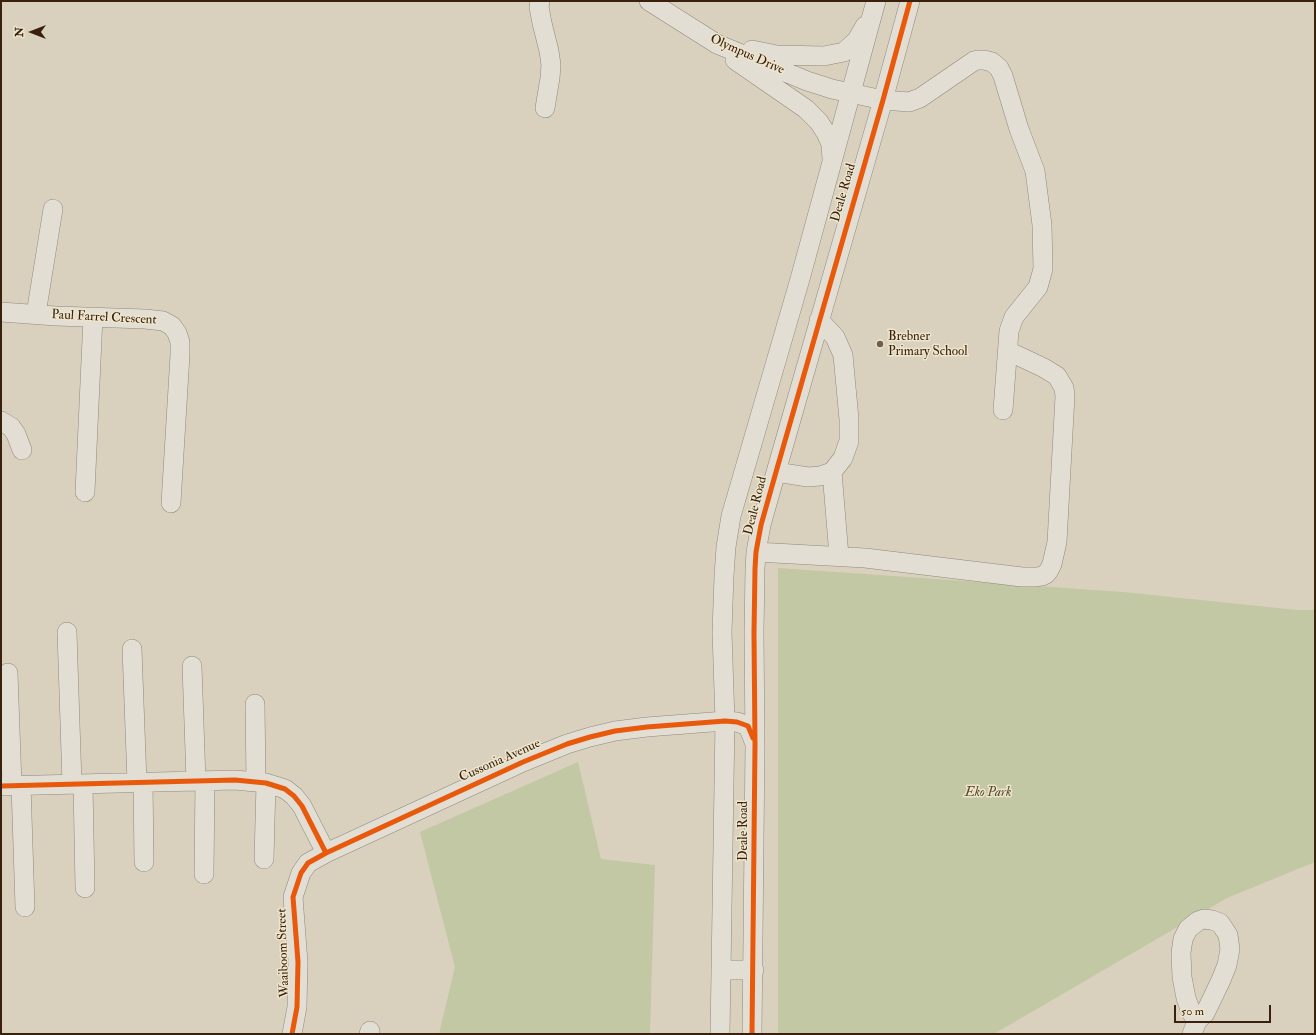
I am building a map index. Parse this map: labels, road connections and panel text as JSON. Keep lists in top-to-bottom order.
{
  "streets": {
    "street": [
      "Olympus Drive",
      "Deale Road",
      "Paul Farrel Crescent",
      "Cussonia Avenue",
      "Waaiboom Street"
    ]
  },
  "crossings": [
    ["Olympus Drive", "Deale Road"],
    ["Deale Road", "Cussonia Avenue"],
    ["Cussonia Avenue", "Waaiboom Street"]
  ],
  "parks": ["Eko Park"],
  "places": ["Brebner Primary School"],
  "scale_bar": "50 m",
  "north": "left"
}
